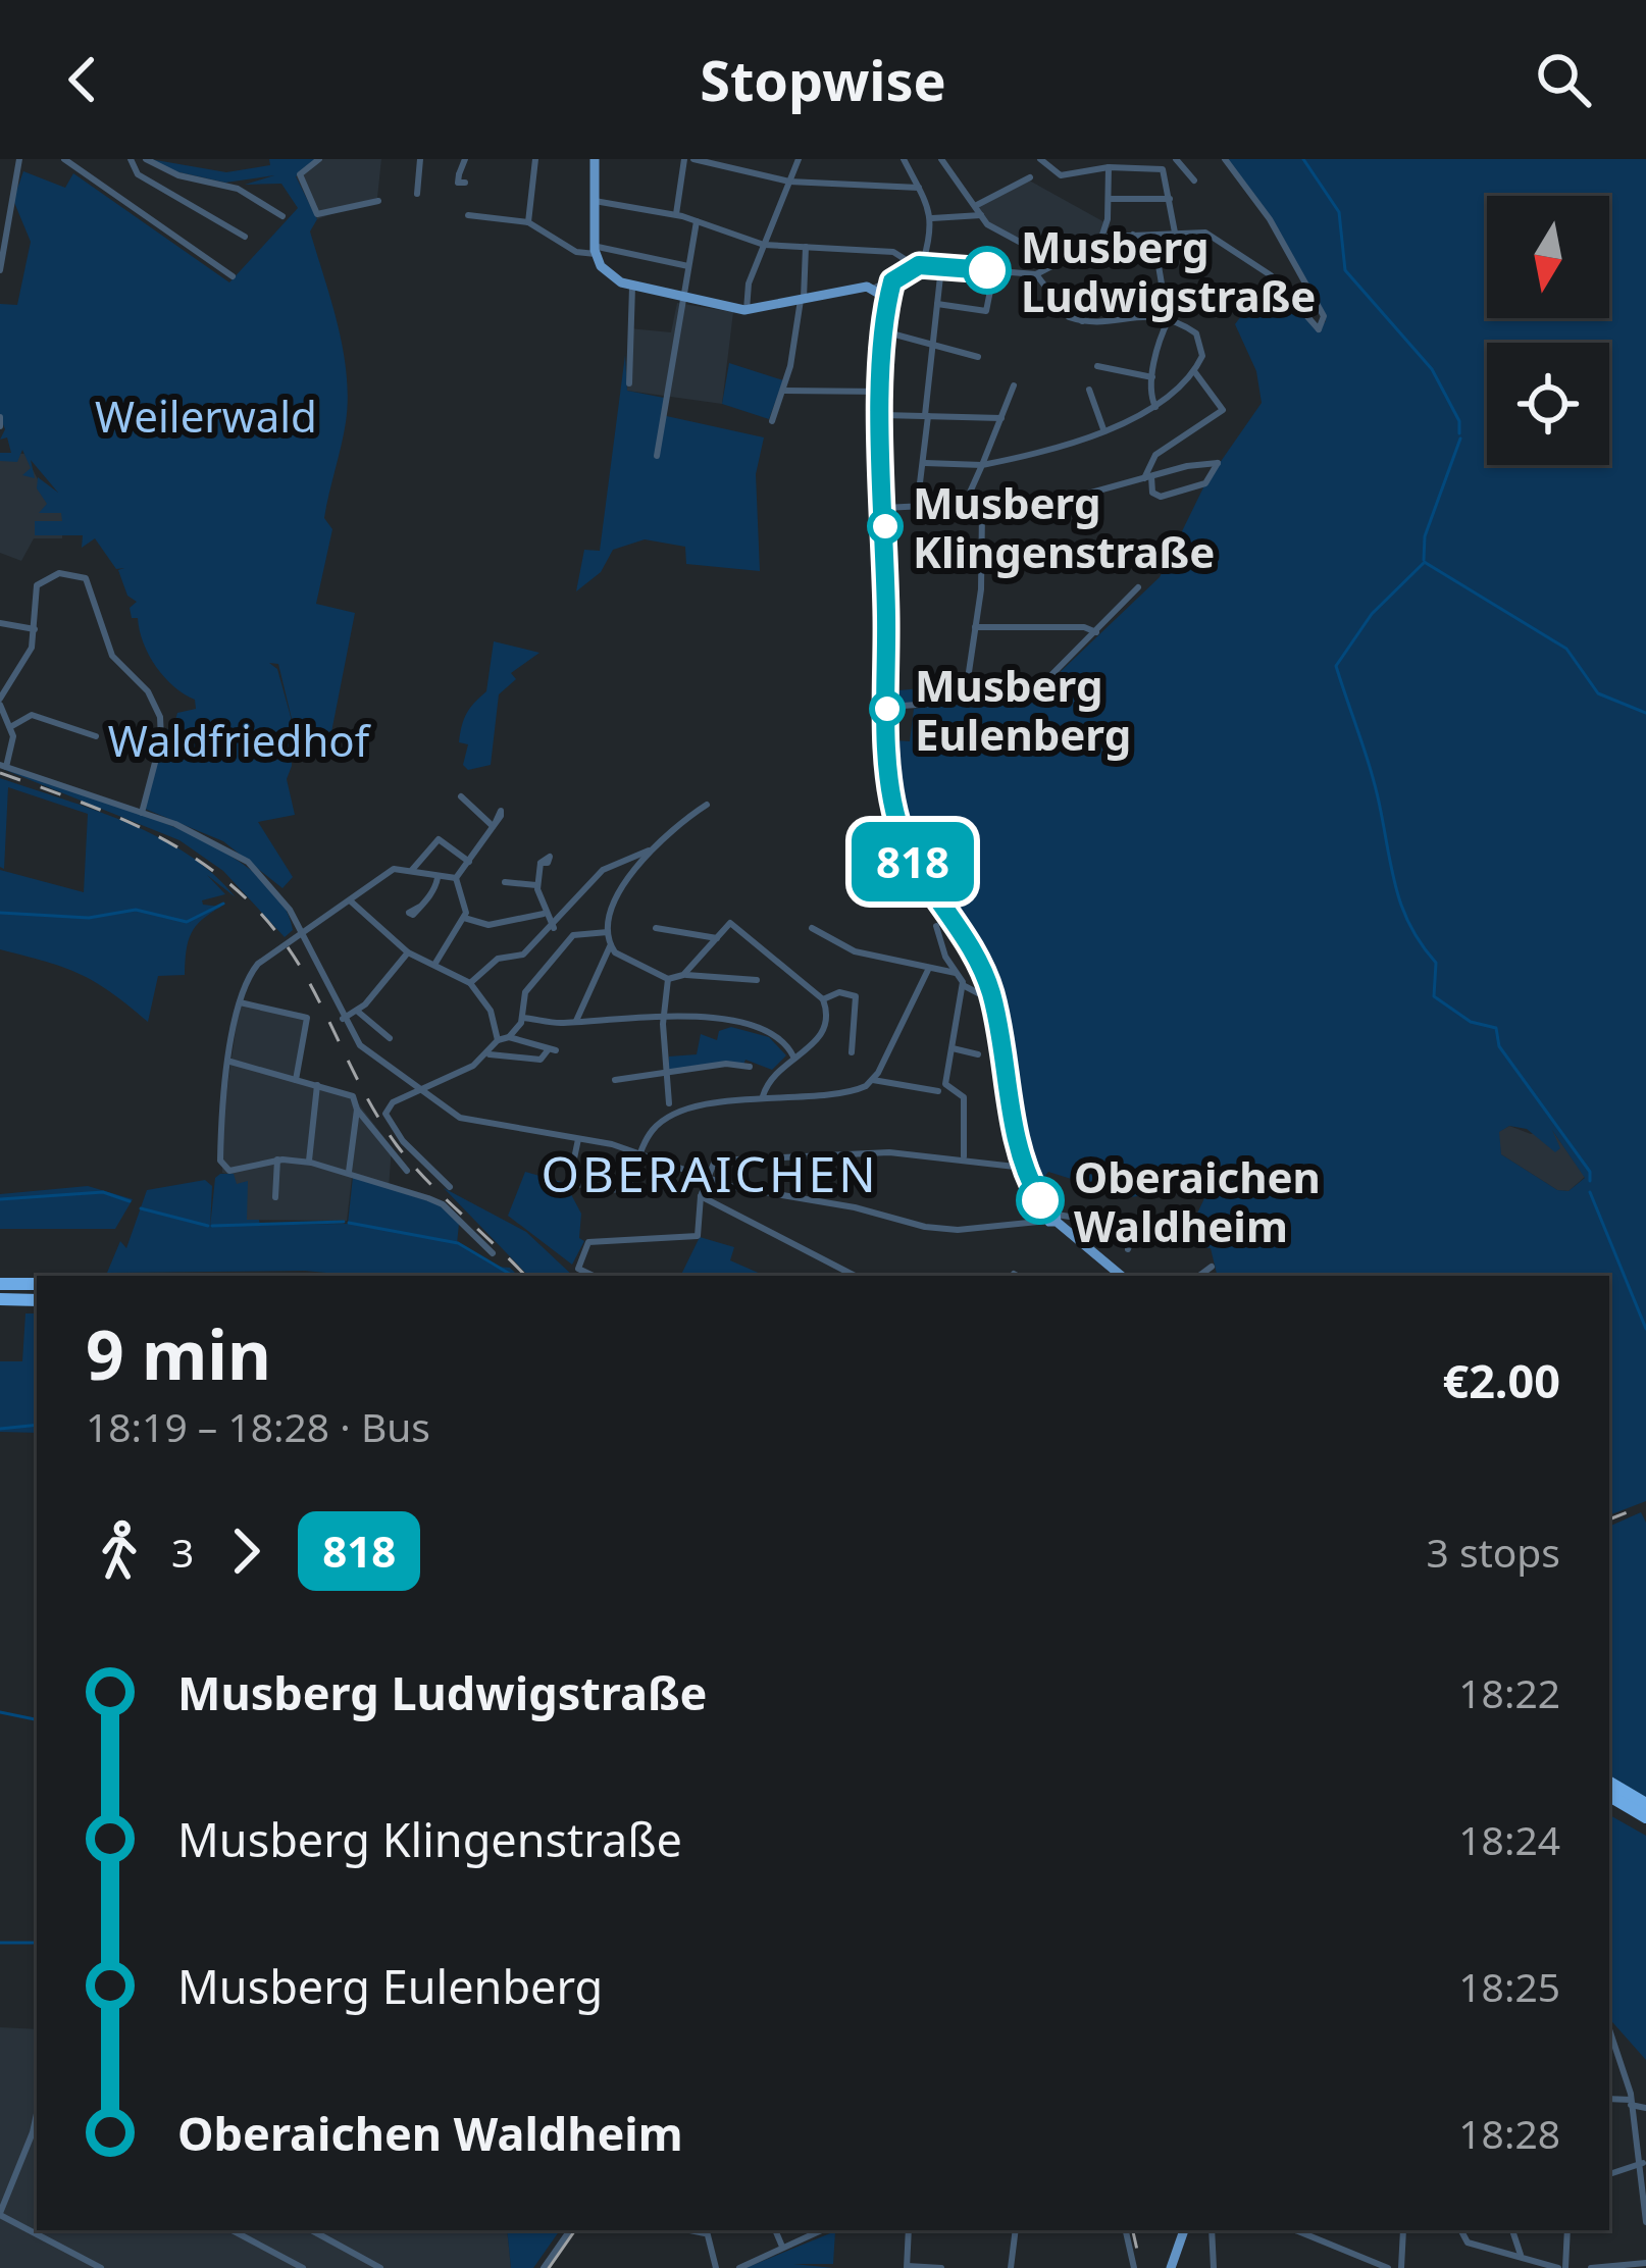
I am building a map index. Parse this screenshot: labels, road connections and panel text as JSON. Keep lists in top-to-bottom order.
{
  "districts": ["OBERAICHEN"],
  "parks": ["Weilerwald", "Waldfriedhof"],
  "places": [
    "Musberg Ludwigstraße",
    "Musberg Klingenstraße",
    "Musberg Eulenberg",
    "Oberaichen Waldheim"
  ],
  "lines": ["bus line 818"],
  "north": "bottom",
  "page": {
    "header": "Stopwise",
    "on_map": "818",
    "heading": ["9 min", "18:19 – 18:28 · Bus", "€2.00"],
    "legs": ["3", "818", "3 stops"],
    "list": [
      {
        "name": "Musberg Ludwigstraße",
        "value": "18:22"
      },
      {
        "name": "Musberg Klingenstraße",
        "value": "18:24"
      },
      {
        "name": "Musberg Eulenberg",
        "value": "18:25"
      },
      {
        "name": "Oberaichen Waldheim",
        "value": "18:28"
      }
    ]
  }
}
